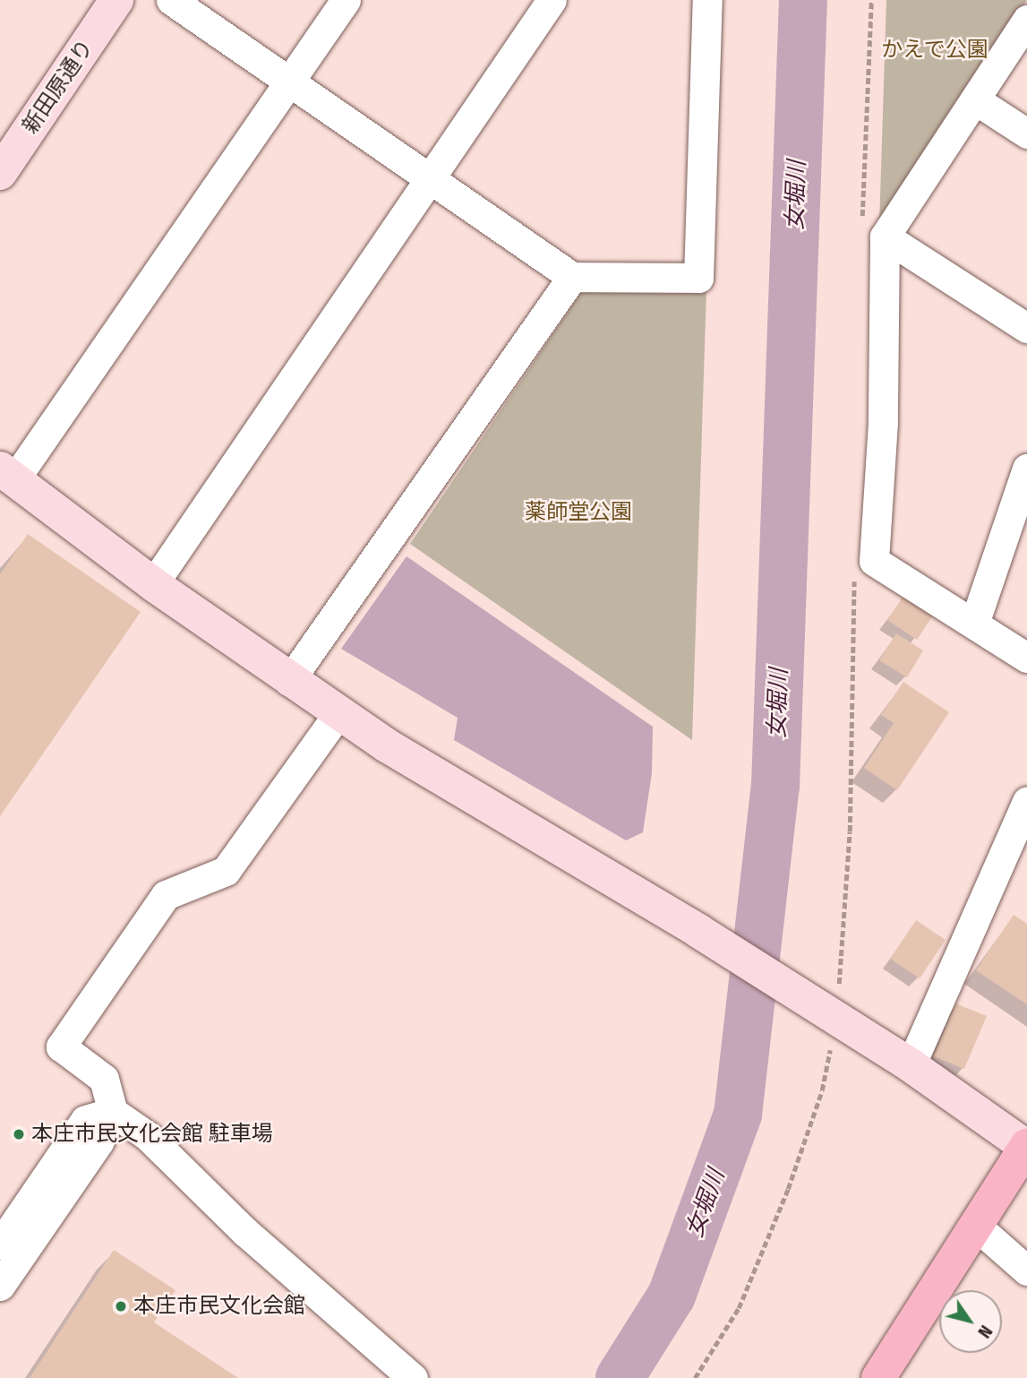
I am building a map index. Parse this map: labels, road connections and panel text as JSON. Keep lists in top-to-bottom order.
{
  "streets": {
    "street": ["新田原通り"]
  },
  "water": ["女堀川"],
  "parks": ["かえで公園", "薬師堂公園"],
  "places": ["本庄市民文化会館 駐車場", "本庄市民文化会館"],
  "north": "bottom right"
}
